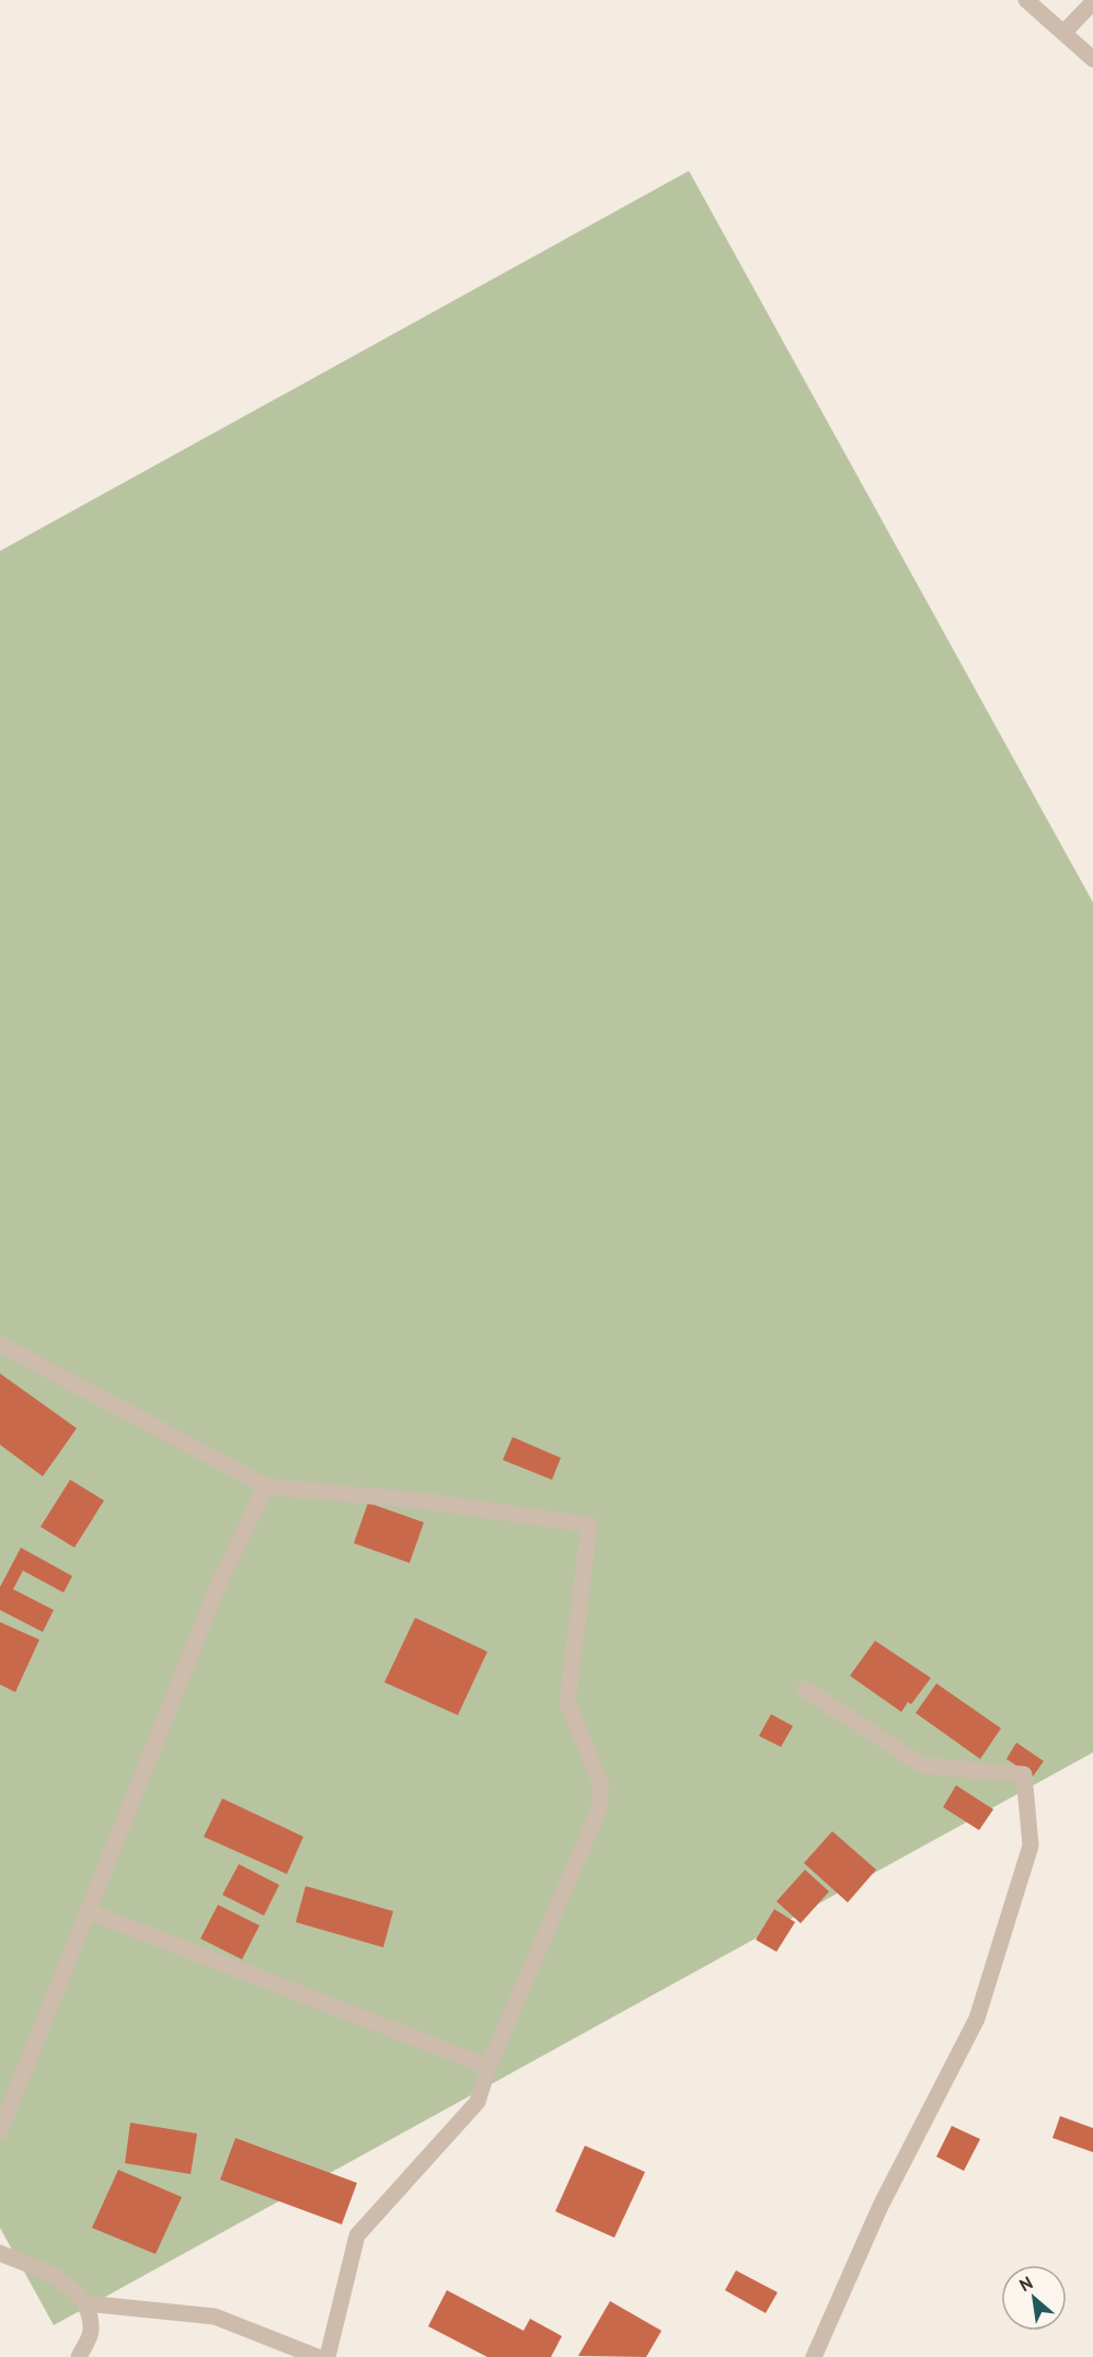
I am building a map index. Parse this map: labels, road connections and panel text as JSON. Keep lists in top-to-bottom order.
{
  "north": "top left"
}
